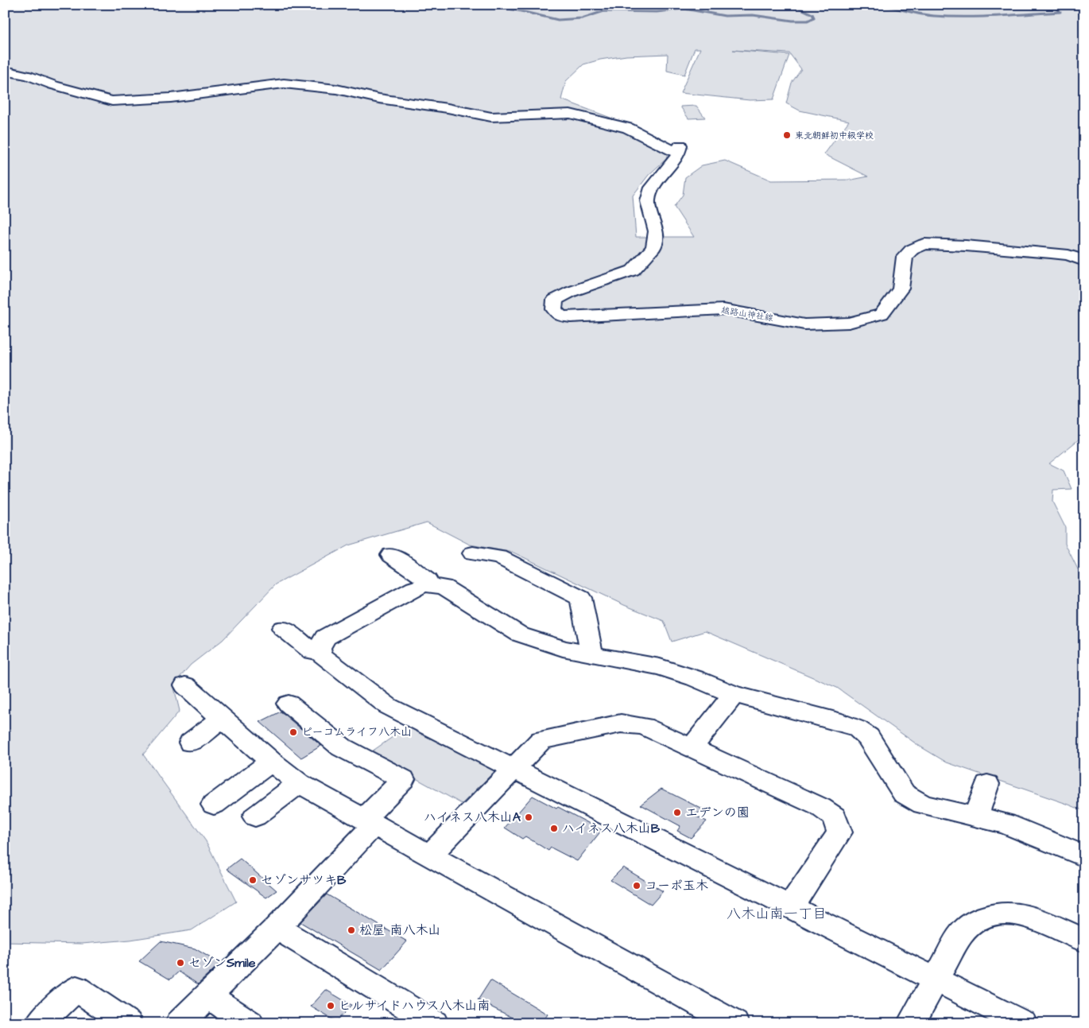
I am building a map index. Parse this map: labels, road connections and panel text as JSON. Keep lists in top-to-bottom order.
{
  "streets": {
    "street": ["越路山神社線"]
  },
  "districts": ["八木山南一丁目"],
  "places": [
    "東北朝鮮初中級学校",
    "ピーコムライフ八木山",
    "エデンの園",
    "ハイネス八木山A",
    "ハイネス八木山B",
    "セゾンサツキB",
    "コーポ玉木",
    "松屋 南八木山",
    "セゾンSmile",
    "ヒルサイドハウス八木山南"
  ]
}
